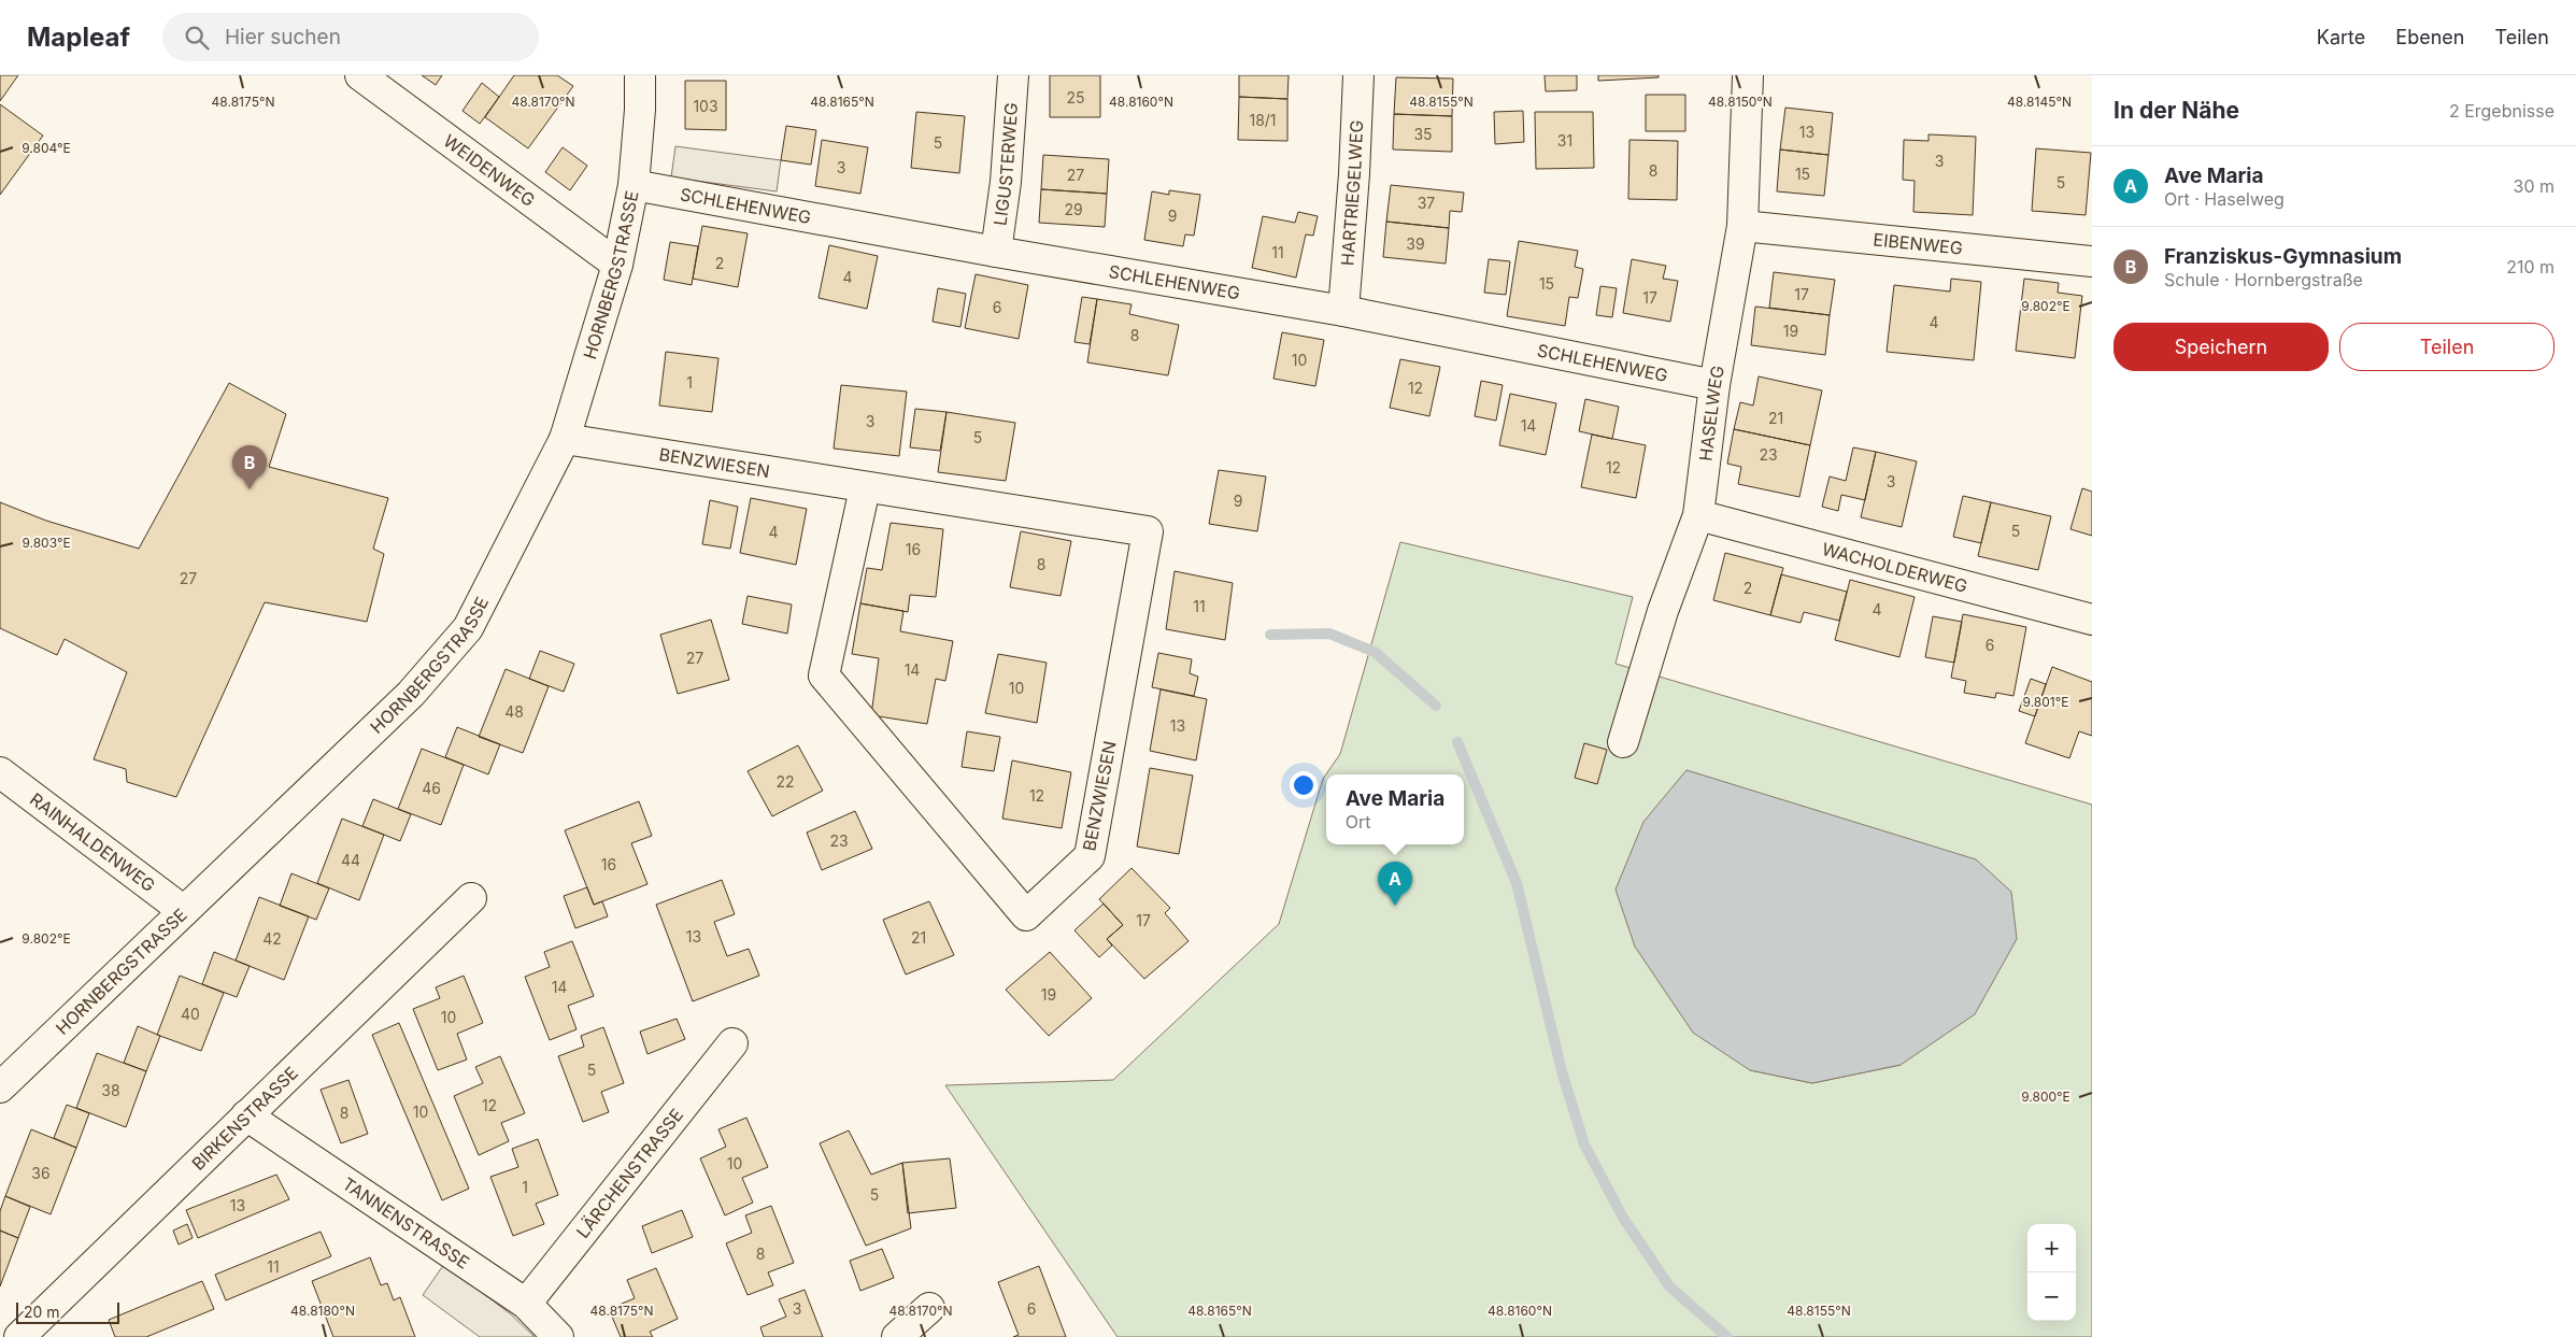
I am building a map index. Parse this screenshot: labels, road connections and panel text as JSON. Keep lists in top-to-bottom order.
{
  "streets": {
    "street": [
      "LIGUSTERWEG",
      "WEIDENWEG",
      "HARTRIEGELWEG",
      "SCHLEHENWEG",
      "EIBENWEG",
      "HORNBERGSTRASSE",
      "HASELWEG",
      "BENZWIESEN",
      "WACHOLDERWEG",
      "RAINHALDENWEG",
      "BIRKENSTRASSE",
      "LÄRCHENSTRASSE",
      "TANNENSTRASSE"
    ]
  },
  "crossings": [
    ["LIGUSTERWEG", "SCHLEHENWEG"],
    ["WEIDENWEG", "HORNBERGSTRASSE"],
    ["HARTRIEGELWEG", "SCHLEHENWEG"],
    ["SCHLEHENWEG", "HORNBERGSTRASSE"],
    ["SCHLEHENWEG", "HASELWEG"],
    ["EIBENWEG", "HASELWEG"],
    ["HORNBERGSTRASSE", "BENZWIESEN"],
    ["HORNBERGSTRASSE", "RAINHALDENWEG"],
    ["HASELWEG", "WACHOLDERWEG"],
    ["BIRKENSTRASSE", "TANNENSTRASSE"],
    ["LÄRCHENSTRASSE", "TANNENSTRASSE"]
  ],
  "house_numbers": [
    "25",
    "103",
    "18/1",
    "13",
    "35",
    "31",
    "5",
    "3",
    "3",
    "8",
    "15",
    "27",
    "5",
    "37",
    "29",
    "9",
    "39",
    "11",
    "2",
    "4",
    "15",
    "17",
    "17",
    "6",
    "4",
    "19",
    "8",
    "10",
    "1",
    "12",
    "21",
    "3",
    "14",
    "5",
    "23",
    "12",
    "3",
    "9",
    "5",
    "4",
    "16",
    "8",
    "27",
    "2",
    "11",
    "4",
    "6",
    "27",
    "14",
    "10",
    "48",
    "13",
    "22",
    "46",
    "12",
    "23",
    "44",
    "16",
    "17",
    "13",
    "21",
    "42",
    "14",
    "19",
    "40",
    "10",
    "5",
    "38",
    "12",
    "10",
    "8",
    "10",
    "36",
    "1",
    "5",
    "13",
    "8",
    "11",
    "3",
    "6"
  ],
  "scale_bar": "20 m",
  "page": {
    "header": "Mapleaf",
    "search": "Hier suchen",
    "nav": ["Karte", "Ebenen", "Teilen"],
    "heading": ["In der Nähe", "2 Ergebnisse"],
    "list": [
      {
        "mark": "A",
        "name": "Ave Maria",
        "note": "Ort · Haselweg",
        "value": "30 m"
      },
      {
        "mark": "B",
        "name": "Franziskus-Gymnasium",
        "note": "Schule · Hornbergstraße",
        "value": "210 m"
      }
    ],
    "buttons": ["Speichern", "Teilen"],
    "pins": ["B", "A"],
    "popup": ["Ave Maria", "Ort"],
    "map_buttons": ["+", "−"],
    "scale": "20 m"
  },
  "coordinates": [
    "48.8175°N",
    "48.8170°N",
    "48.8165°N",
    "48.8160°N",
    "48.8155°N",
    "48.8150°N",
    "48.8145°N",
    "9.804°E",
    "9.802°E",
    "9.803°E",
    "9.801°E",
    "9.800°E",
    "48.8180°N"
  ]
}
